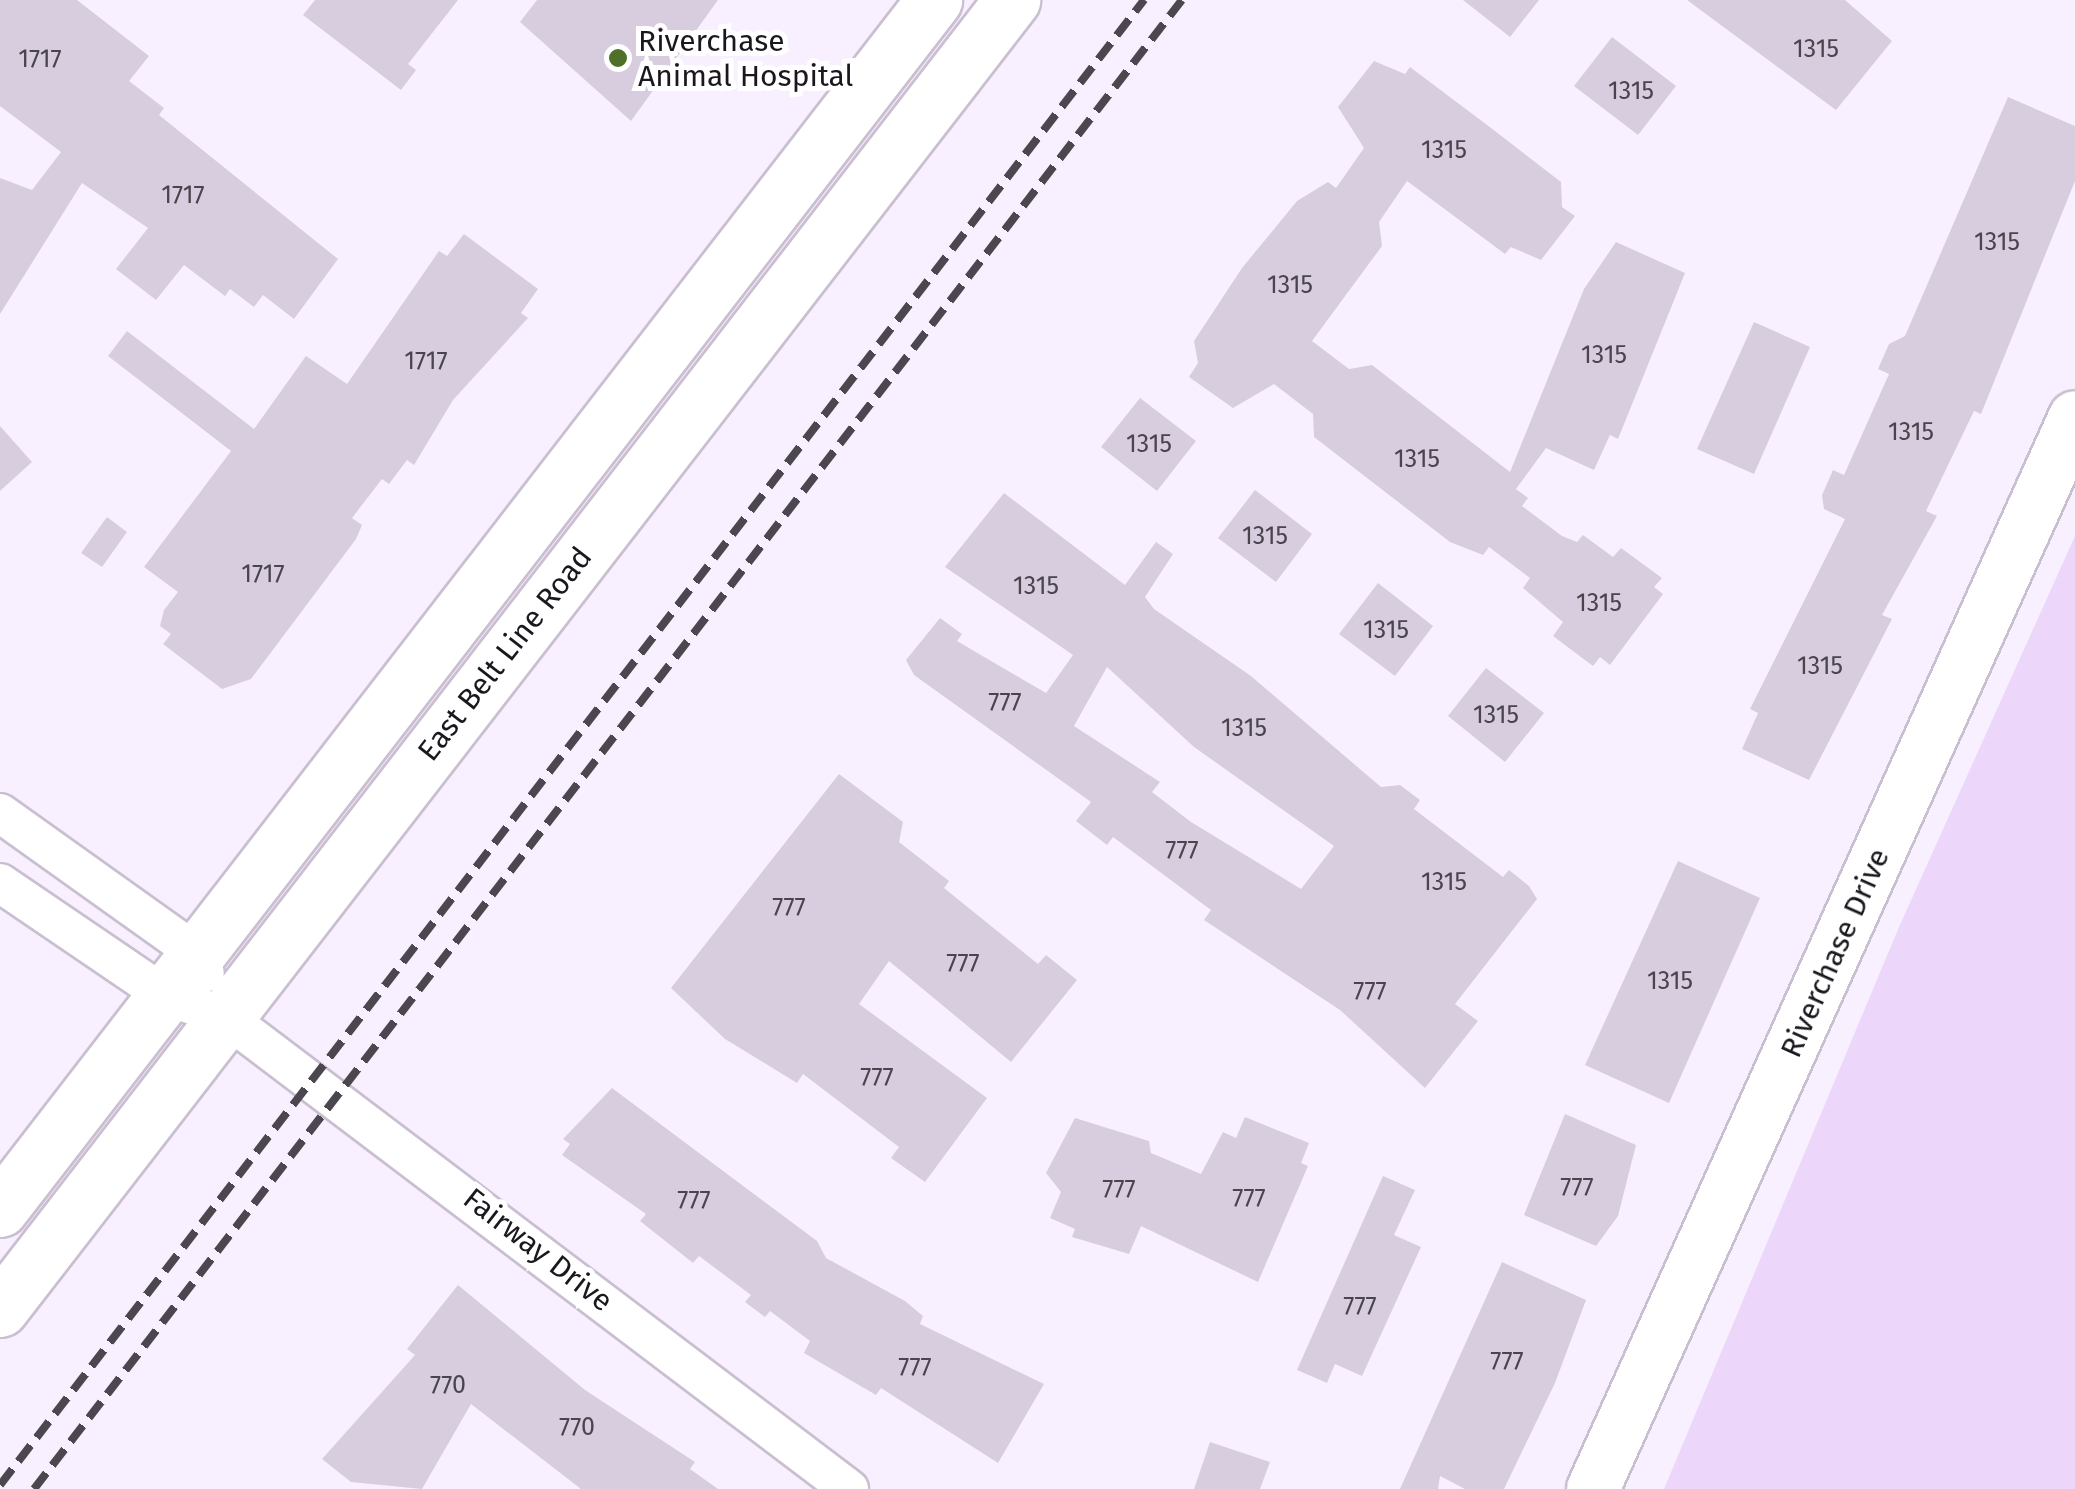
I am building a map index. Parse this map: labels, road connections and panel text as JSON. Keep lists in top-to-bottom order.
{
  "streets": {
    "main road": ["East Belt Line Road"],
    "street": ["Riverchase Drive", "Fairway Drive"]
  },
  "crossings": [
    ["East Belt Line Road", "Fairway Drive"]
  ],
  "places": ["Riverchase Animal Hospital"],
  "house_numbers": [
    "1315",
    "1717",
    "1315",
    "1315",
    "1717",
    "1315",
    "1315",
    "1315",
    "1717",
    "1315",
    "1315",
    "1315",
    "1315",
    "1717",
    "1315",
    "1315",
    "1315",
    "1315",
    "777",
    "1315",
    "1315",
    "777",
    "1315",
    "777",
    "777",
    "1315",
    "777",
    "777",
    "777",
    "777",
    "777",
    "777",
    "777",
    "777",
    "777",
    "770",
    "770"
  ]
}
